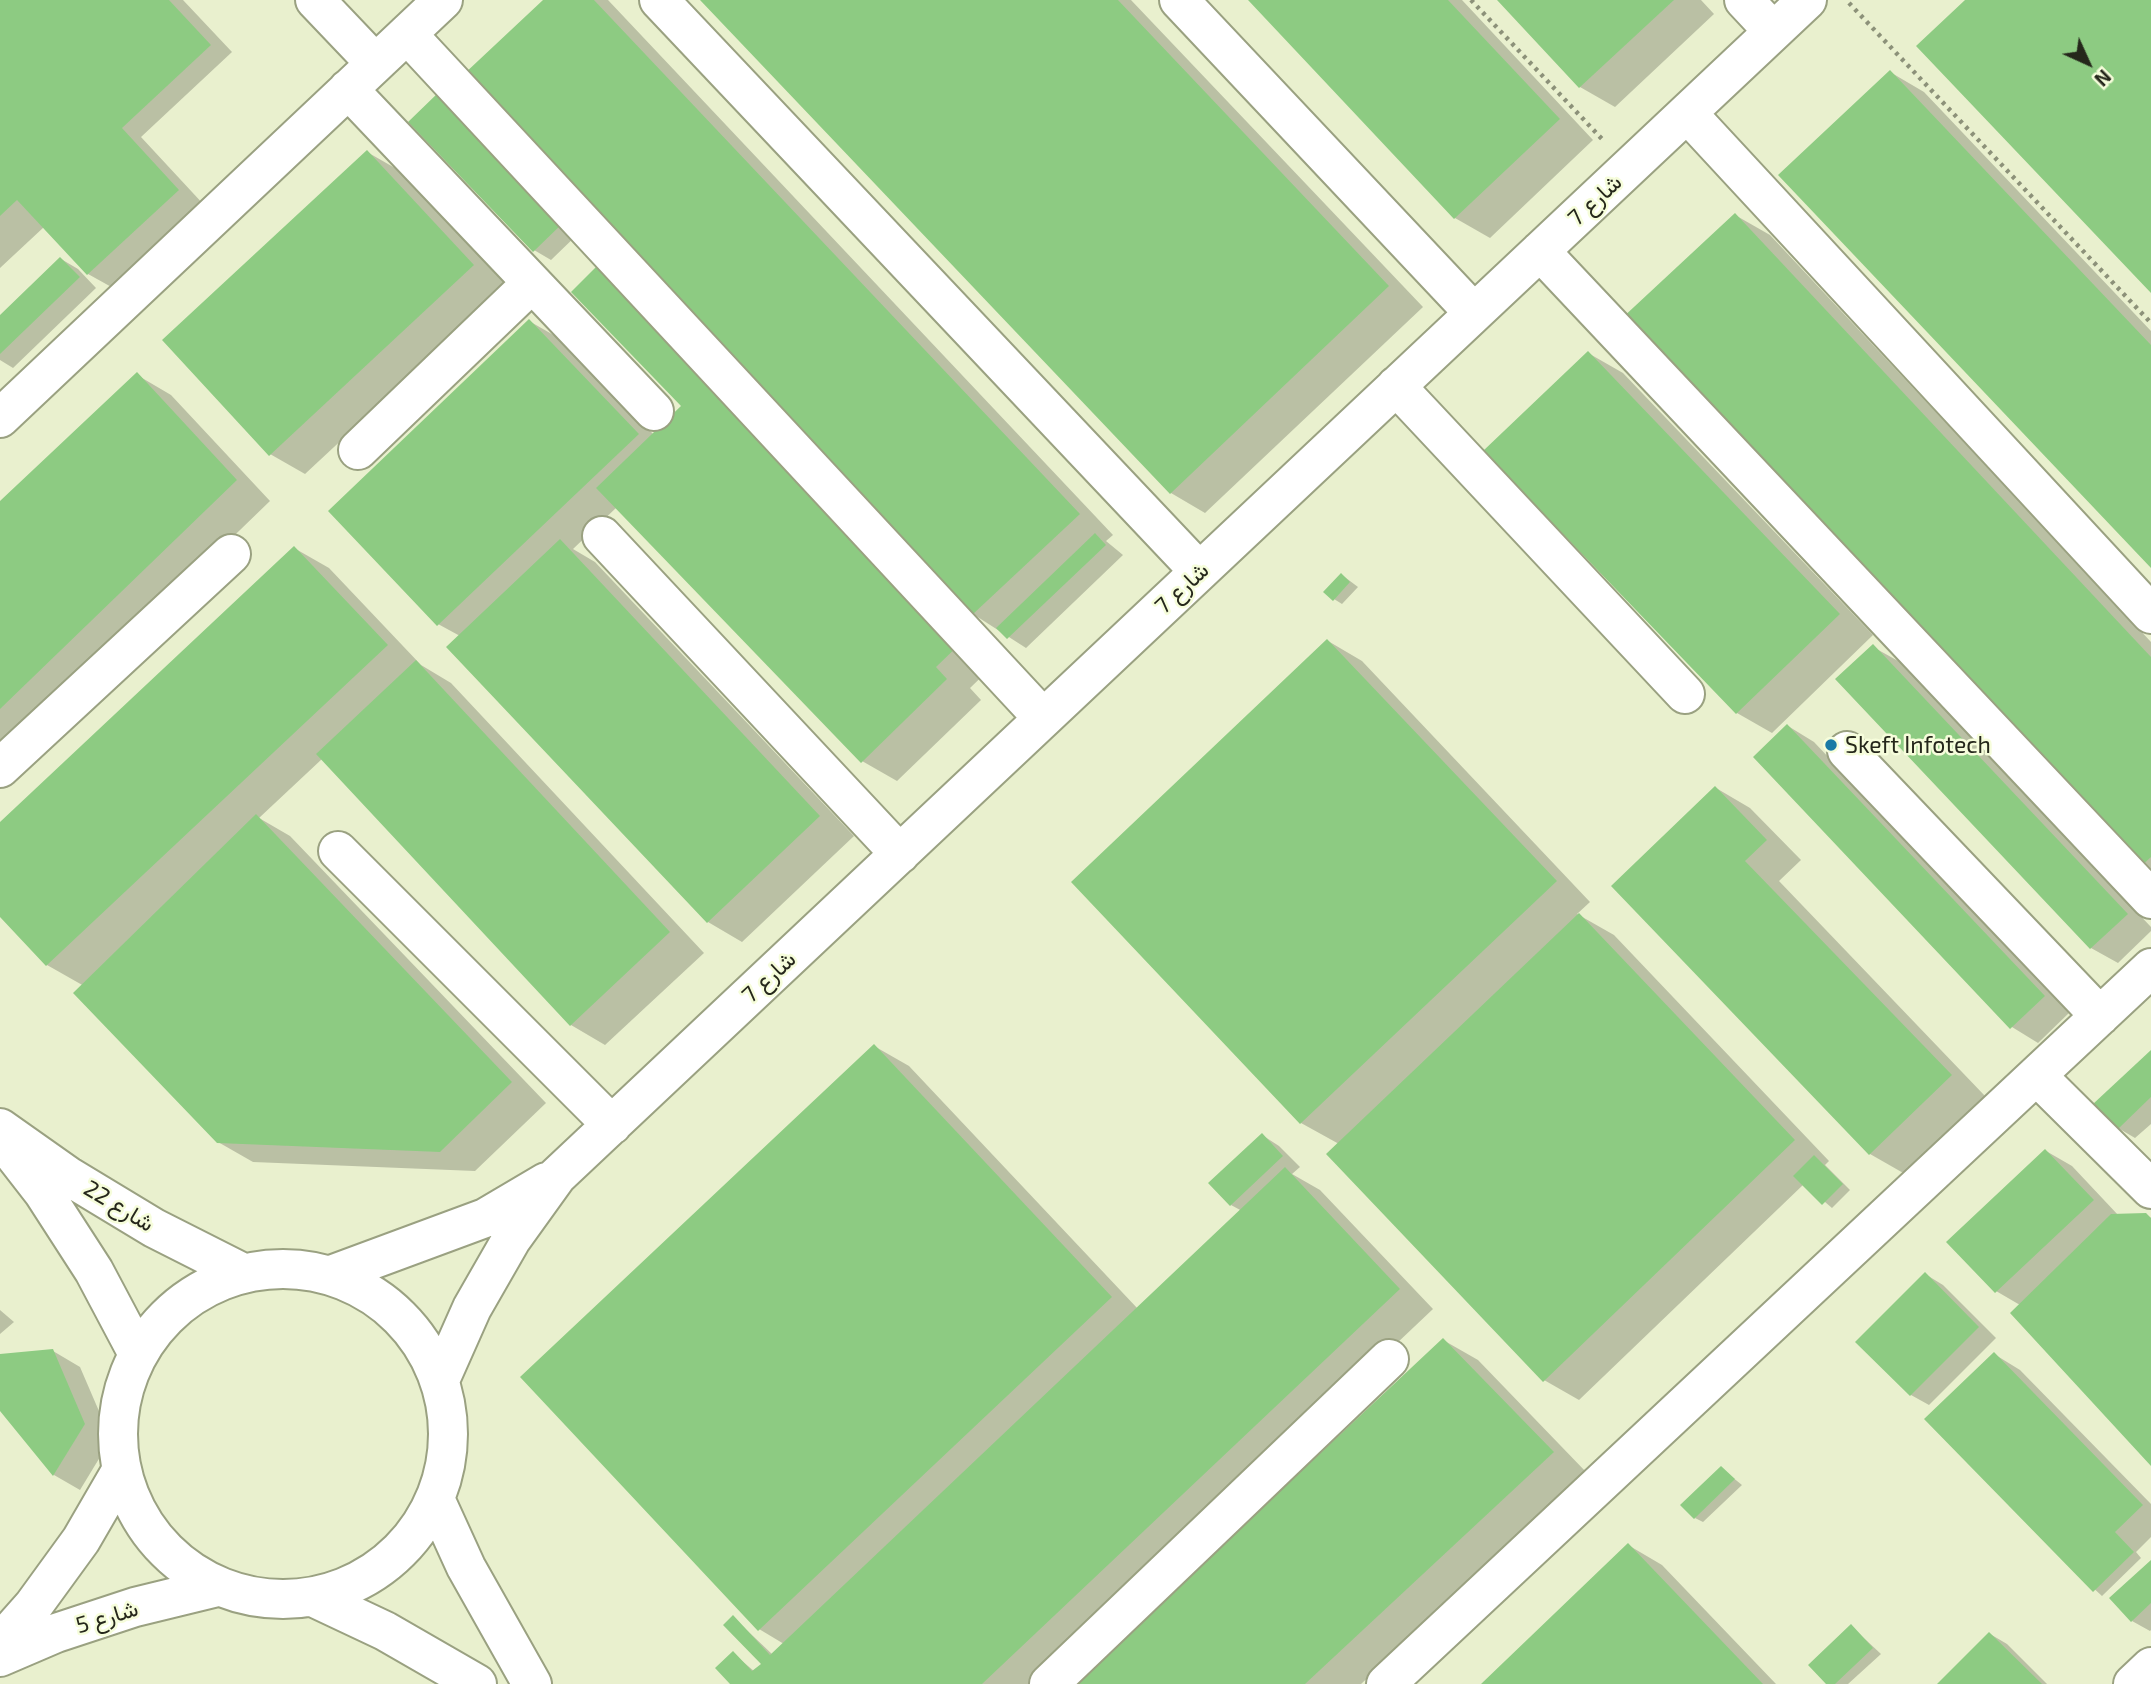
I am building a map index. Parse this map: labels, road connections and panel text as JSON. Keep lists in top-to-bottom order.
{
  "streets": {
    "street": ["شارع 7", "شارع 22", "شارع 5"]
  },
  "places": ["Skeft Infotech"],
  "north": "bottom right"
}
